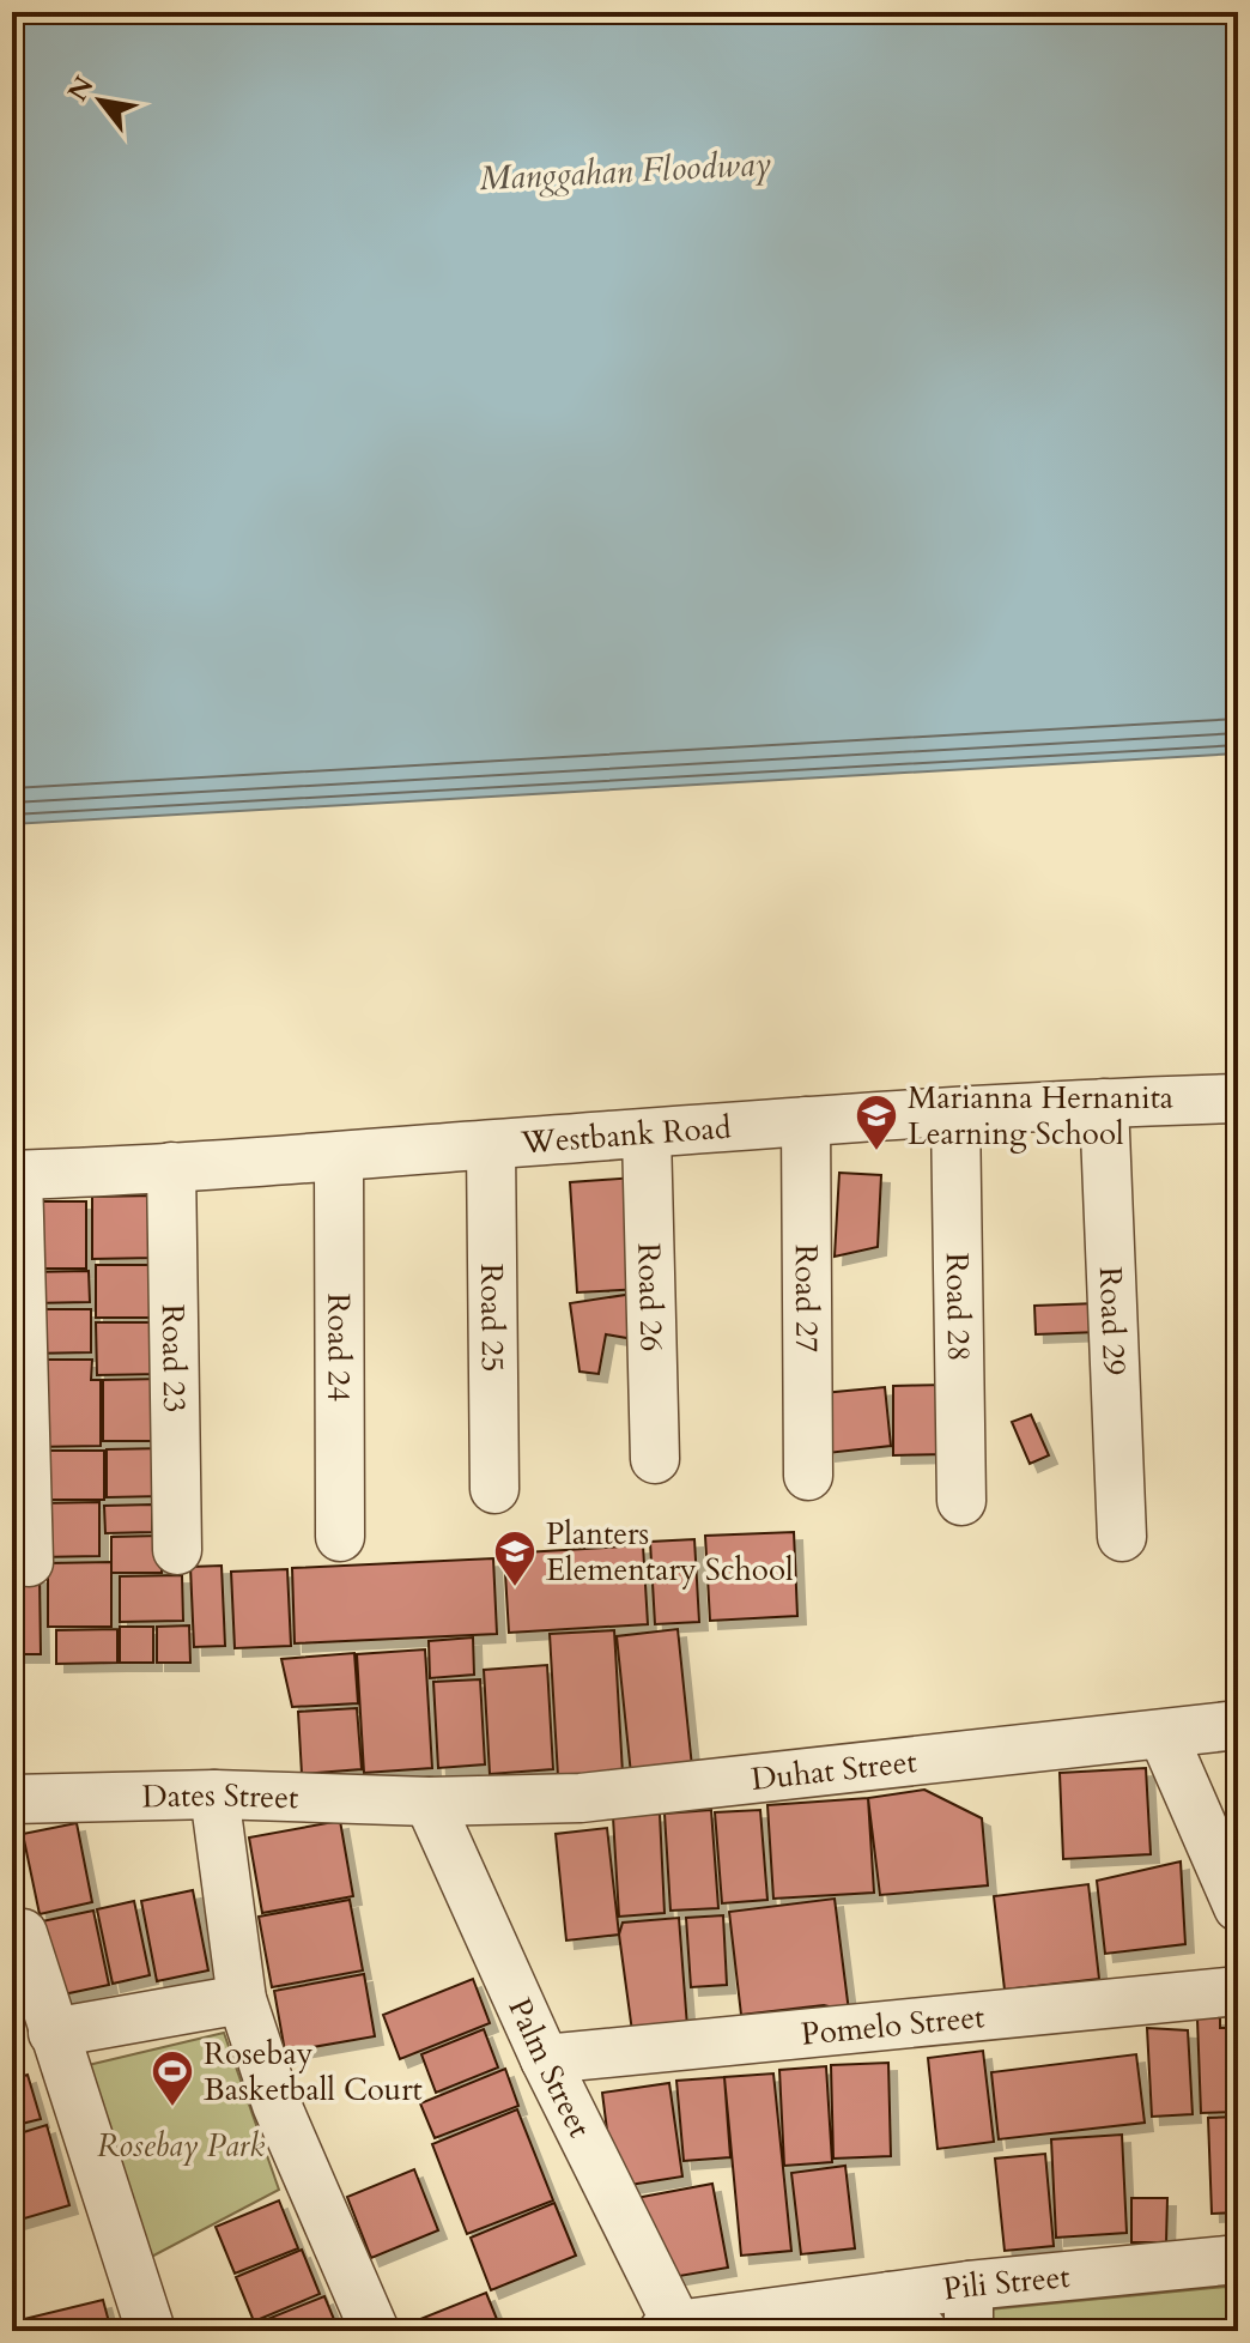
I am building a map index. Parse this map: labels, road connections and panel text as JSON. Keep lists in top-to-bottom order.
{
  "streets": {
    "street": [
      "Westbank Road",
      "Road 26",
      "Road 27",
      "Road 28",
      "Road 25",
      "Road 29",
      "Road 24",
      "Road 23",
      "Duhat Street",
      "Dates Street",
      "Pomelo Street",
      "Palm Street",
      "Pili Street"
    ]
  },
  "crossings": [
    ["Westbank Road", "Road 26"],
    ["Westbank Road", "Road 27"],
    ["Westbank Road", "Road 28"],
    ["Westbank Road", "Road 25"],
    ["Westbank Road", "Road 29"],
    ["Westbank Road", "Road 24"],
    ["Westbank Road", "Road 23"],
    ["Duhat Street", "Dates Street"],
    ["Duhat Street", "Palm Street"],
    ["Dates Street", "Palm Street"],
    ["Pomelo Street", "Palm Street"],
    ["Palm Street", "Pili Street"]
  ],
  "water": ["Manggahan Floodway"],
  "parks": ["Rosebay Park"],
  "places": {
    "school or university": ["Marianna Hernanita Learning School", "Planters Elementary School"],
    "sports": ["Rosebay Basketball Court"]
  },
  "north": "top left"
}
